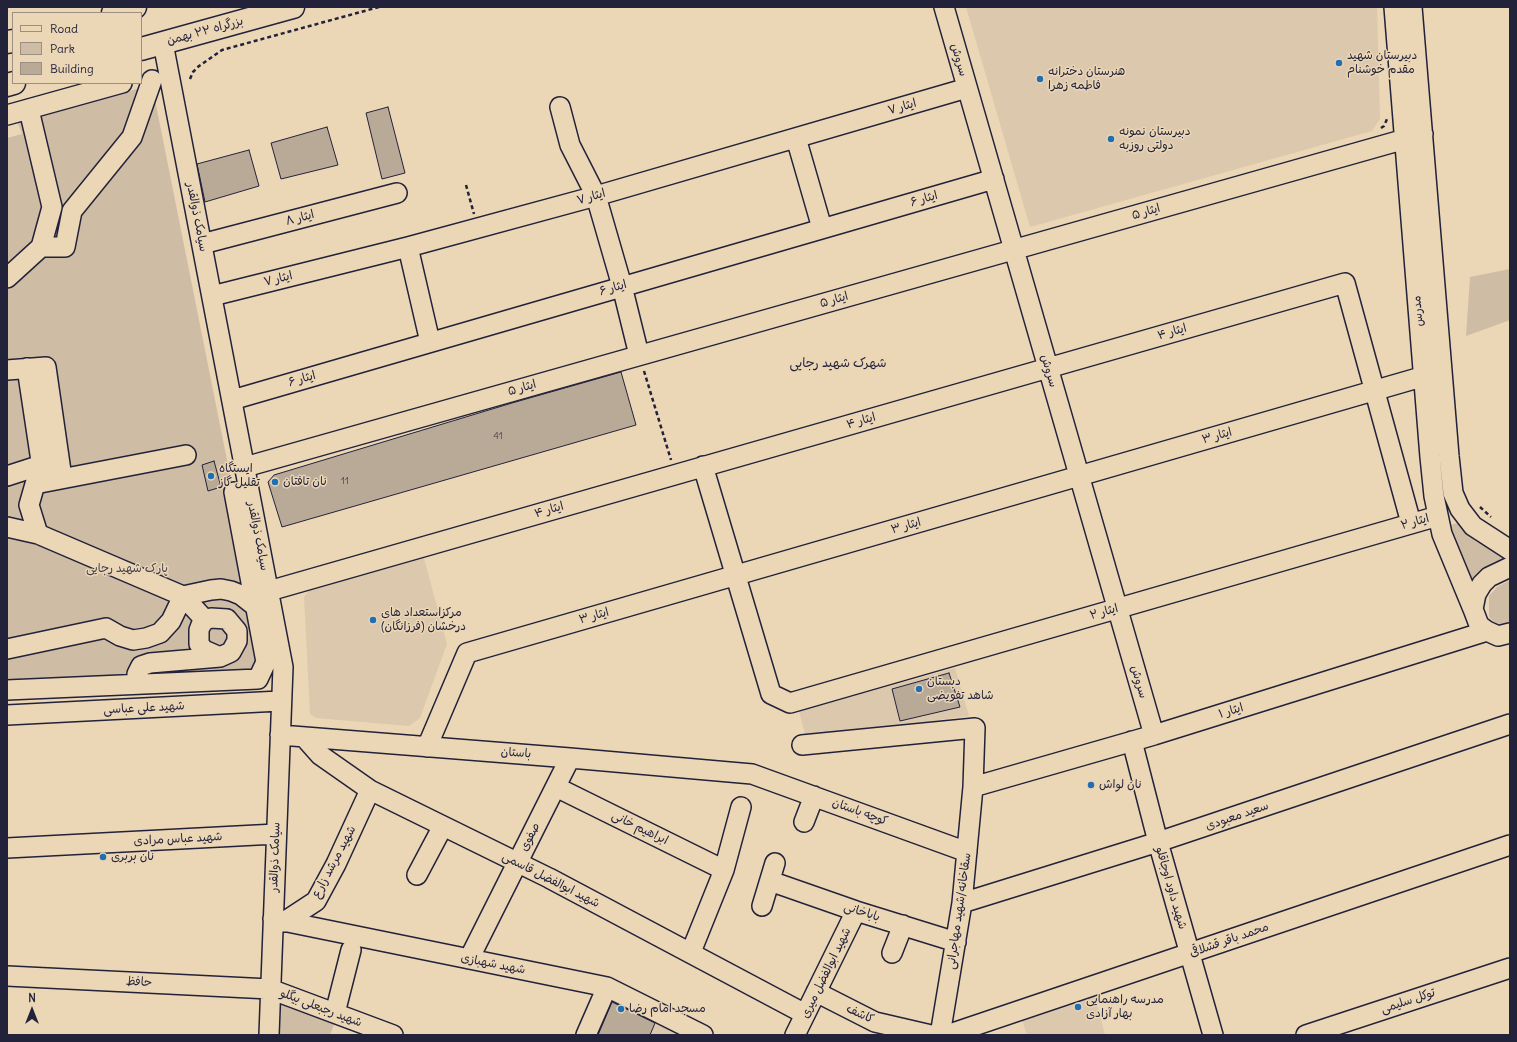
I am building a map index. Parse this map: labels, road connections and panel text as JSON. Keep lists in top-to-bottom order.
{
  "streets": {
    "highway": ["بزرگراه ۲۲ بهمن"],
    "street": [
      "سروش",
      "ایثار ۷",
      "ایثار ۶",
      "ایثار ۵",
      "سیامک ذوالقدر",
      "ایثار ۸",
      "مدرس",
      "ایثار ۴",
      "ایثار ۳",
      "ایثار ۲",
      "شهید علی عباسی",
      "ایثار ۱",
      "باستان",
      "کوچه باستان",
      "سعید معبودی",
      "ابراهیم خانی",
      "صفوی",
      "شهید عباس مرادی",
      "شهید مرشد زارع",
      "شهید ابوالفضل قاسمی",
      "شهید داود اوجاقلو",
      "سقاخانه/شهید مهاجرانی",
      "باباخانی",
      "محمد باقر قشلاقی",
      "شهید شهبازی",
      "شهید ابوالفضل میری",
      "حافظ",
      "توکل سلیمی",
      "شهید رجبعلی بیگلو",
      "کاشف"
    ]
  },
  "crossings": [
    ["بزرگراه ۲۲ بهمن", "سیامک ذوالقدر"],
    ["سروش", "ایثار ۷"],
    ["سروش", "ایثار ۶"],
    ["سروش", "ایثار ۵"],
    ["سروش", "ایثار ۴"],
    ["سروش", "ایثار ۳"],
    ["سروش", "ایثار ۲"],
    ["سروش", "ایثار ۱"],
    ["ایثار ۷", "سیامک ذوالقدر"],
    ["ایثار ۶", "سیامک ذوالقدر"],
    ["ایثار ۵", "سیامک ذوالقدر"],
    ["ایثار ۵", "مدرس"],
    ["سیامک ذوالقدر", "ایثار ۸"],
    ["سیامک ذوالقدر", "ایثار ۴"],
    ["سیامک ذوالقدر", "شهید علی عباسی"],
    ["سیامک ذوالقدر", "باستان"],
    ["سیامک ذوالقدر", "شهید عباس مرادی"],
    ["سیامک ذوالقدر", "شهید مرشد زارع"],
    ["سیامک ذوالقدر", "شهید شهبازی"],
    ["سیامک ذوالقدر", "حافظ"],
    ["سیامک ذوالقدر", "شهید رجبعلی بیگلو"],
    ["مدرس", "ایثار ۳"],
    ["مدرس", "ایثار ۲"],
    ["مدرس", "ایثار ۱"],
    ["ایثار ۴", "ایثار ۳"],
    ["ایثار ۳", "ایثار ۲"],
    ["ایثار ۳", "باستان"],
    ["ایثار ۱", "شهید داود اوجاقلو"],
    ["ایثار ۱", "سقاخانه/شهید مهاجرانی"],
    ["باستان", "کوچه باستان"],
    ["باستان", "صفوی"],
    ["باستان", "شهید ابوالفضل قاسمی"],
    ["کوچه باستان", "سقاخانه/شهید مهاجرانی"],
    ["سعید معبودی", "شهید داود اوجاقلو"],
    ["سعید معبودی", "سقاخانه/شهید مهاجرانی"],
    ["ابراهیم خانی", "صفوی"],
    ["صفوی", "شهید ابوالفضل قاسمی"],
    ["صفوی", "شهید شهبازی"],
    ["شهید مرشد زارع", "شهید ابوالفضل قاسمی"],
    ["شهید مرشد زارع", "شهید شهبازی"],
    ["شهید ابوالفضل قاسمی", "شهید ابوالفضل میری"],
    ["شهید داود اوجاقلو", "محمد باقر قشلاقی"],
    ["سقاخانه/شهید مهاجرانی", "باباخانی"],
    ["باباخانی", "شهید ابوالفضل میری"],
    ["شهید ابوالفضل میری", "کاشف"],
    ["حافظ", "شهید رجبعلی بیگلو"]
  ],
  "districts": ["شهرک شهید رجایی"],
  "parks": ["پارک شهید رجایی"],
  "places": [
    "دبیرستان شهید مقدم خوشنام",
    "هنرستان دخترانه فاطمه زهرا",
    "دبیرستان نمونه دولتی روزبه",
    "ایستگاه تقلیل گاز",
    "نان تافتان",
    "مرکزاستعداد های درخشان (فرزانگان)",
    "دبستان شاهد تفویضی",
    "نان لواش",
    "نان بربری",
    "مدرسه راهنمایی بهار آزادی",
    "مسجد امام رضا"
  ],
  "house_numbers": ["41", "11"],
  "legend": ["Road", "Park", "Building"],
  "north": "top"
}
